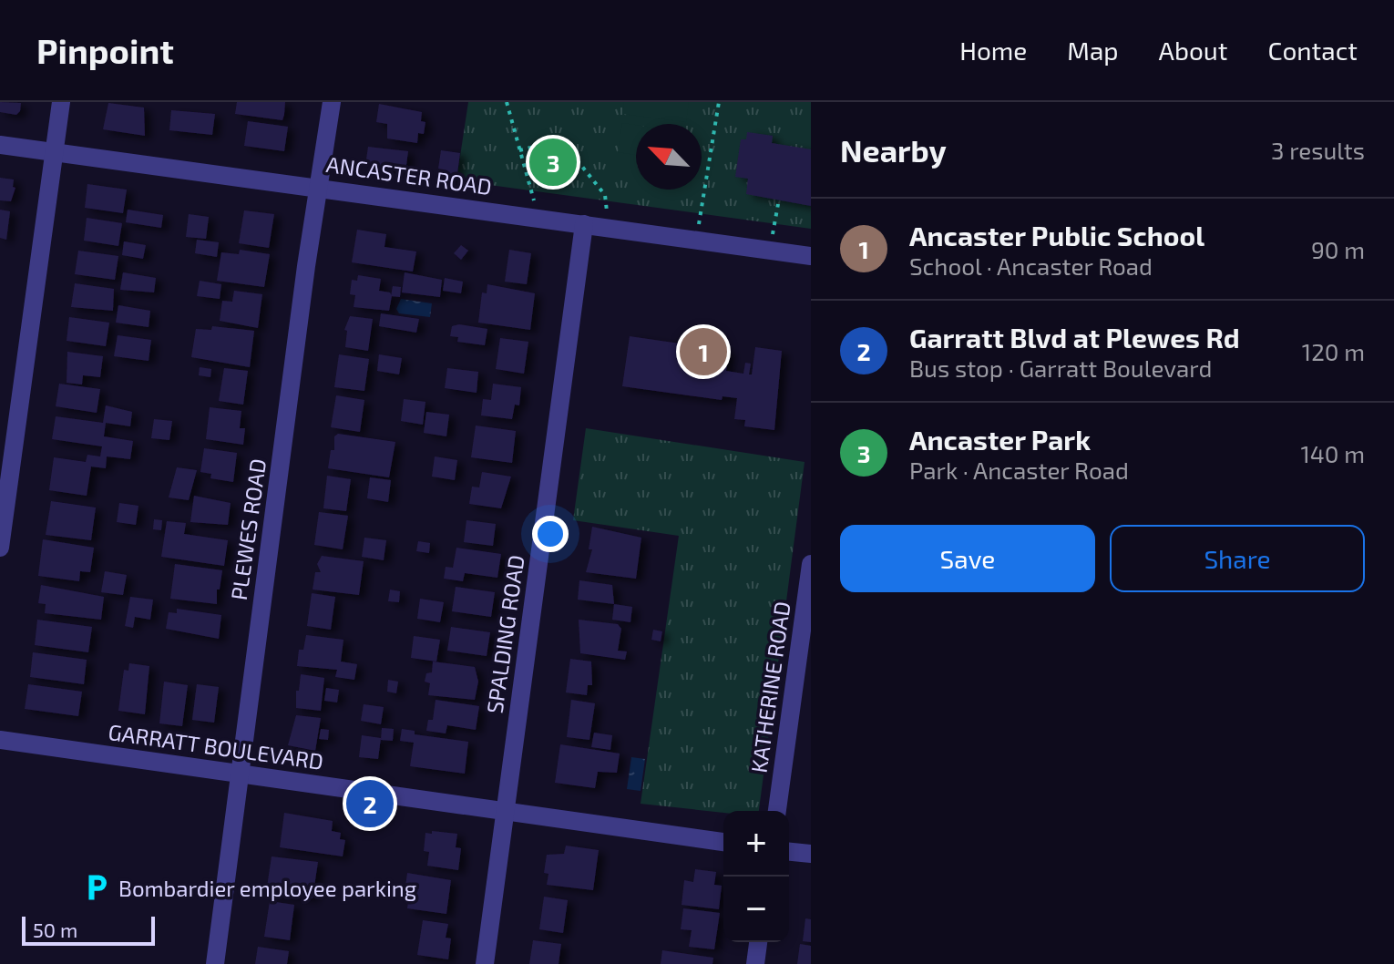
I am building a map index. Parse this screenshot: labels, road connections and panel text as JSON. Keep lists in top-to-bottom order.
{
  "streets": {
    "street": [
      "ANCASTER ROAD",
      "PLEWES ROAD",
      "SPALDING ROAD",
      "KATHERINE ROAD",
      "GARRATT BOULEVARD"
    ]
  },
  "crossings": [
    ["ANCASTER ROAD", "PLEWES ROAD"],
    ["ANCASTER ROAD", "SPALDING ROAD"],
    ["PLEWES ROAD", "GARRATT BOULEVARD"],
    ["SPALDING ROAD", "GARRATT BOULEVARD"]
  ],
  "places": {
    "parking": ["Bombardier employee parking"]
  },
  "scale_bar": "50 m",
  "north": "top left",
  "page": {
    "header": "Pinpoint",
    "nav": [
      "Home",
      "Map",
      "About",
      "Contact"
    ],
    "heading": ["Nearby", "3 results"],
    "pins": ["3", "1", "2"],
    "list": [
      {
        "mark": "1",
        "name": "Ancaster Public School",
        "note": "School · Ancaster Road",
        "value": "90 m"
      },
      {
        "mark": "2",
        "name": "Garratt Blvd at Plewes Rd",
        "note": "Bus stop · Garratt Boulevard",
        "value": "120 m"
      },
      {
        "mark": "3",
        "name": "Ancaster Park",
        "note": "Park · Ancaster Road",
        "value": "140 m"
      }
    ],
    "buttons": ["Save", "Share"],
    "map_buttons": ["+", "−"],
    "scale": "50 m"
  }
}
